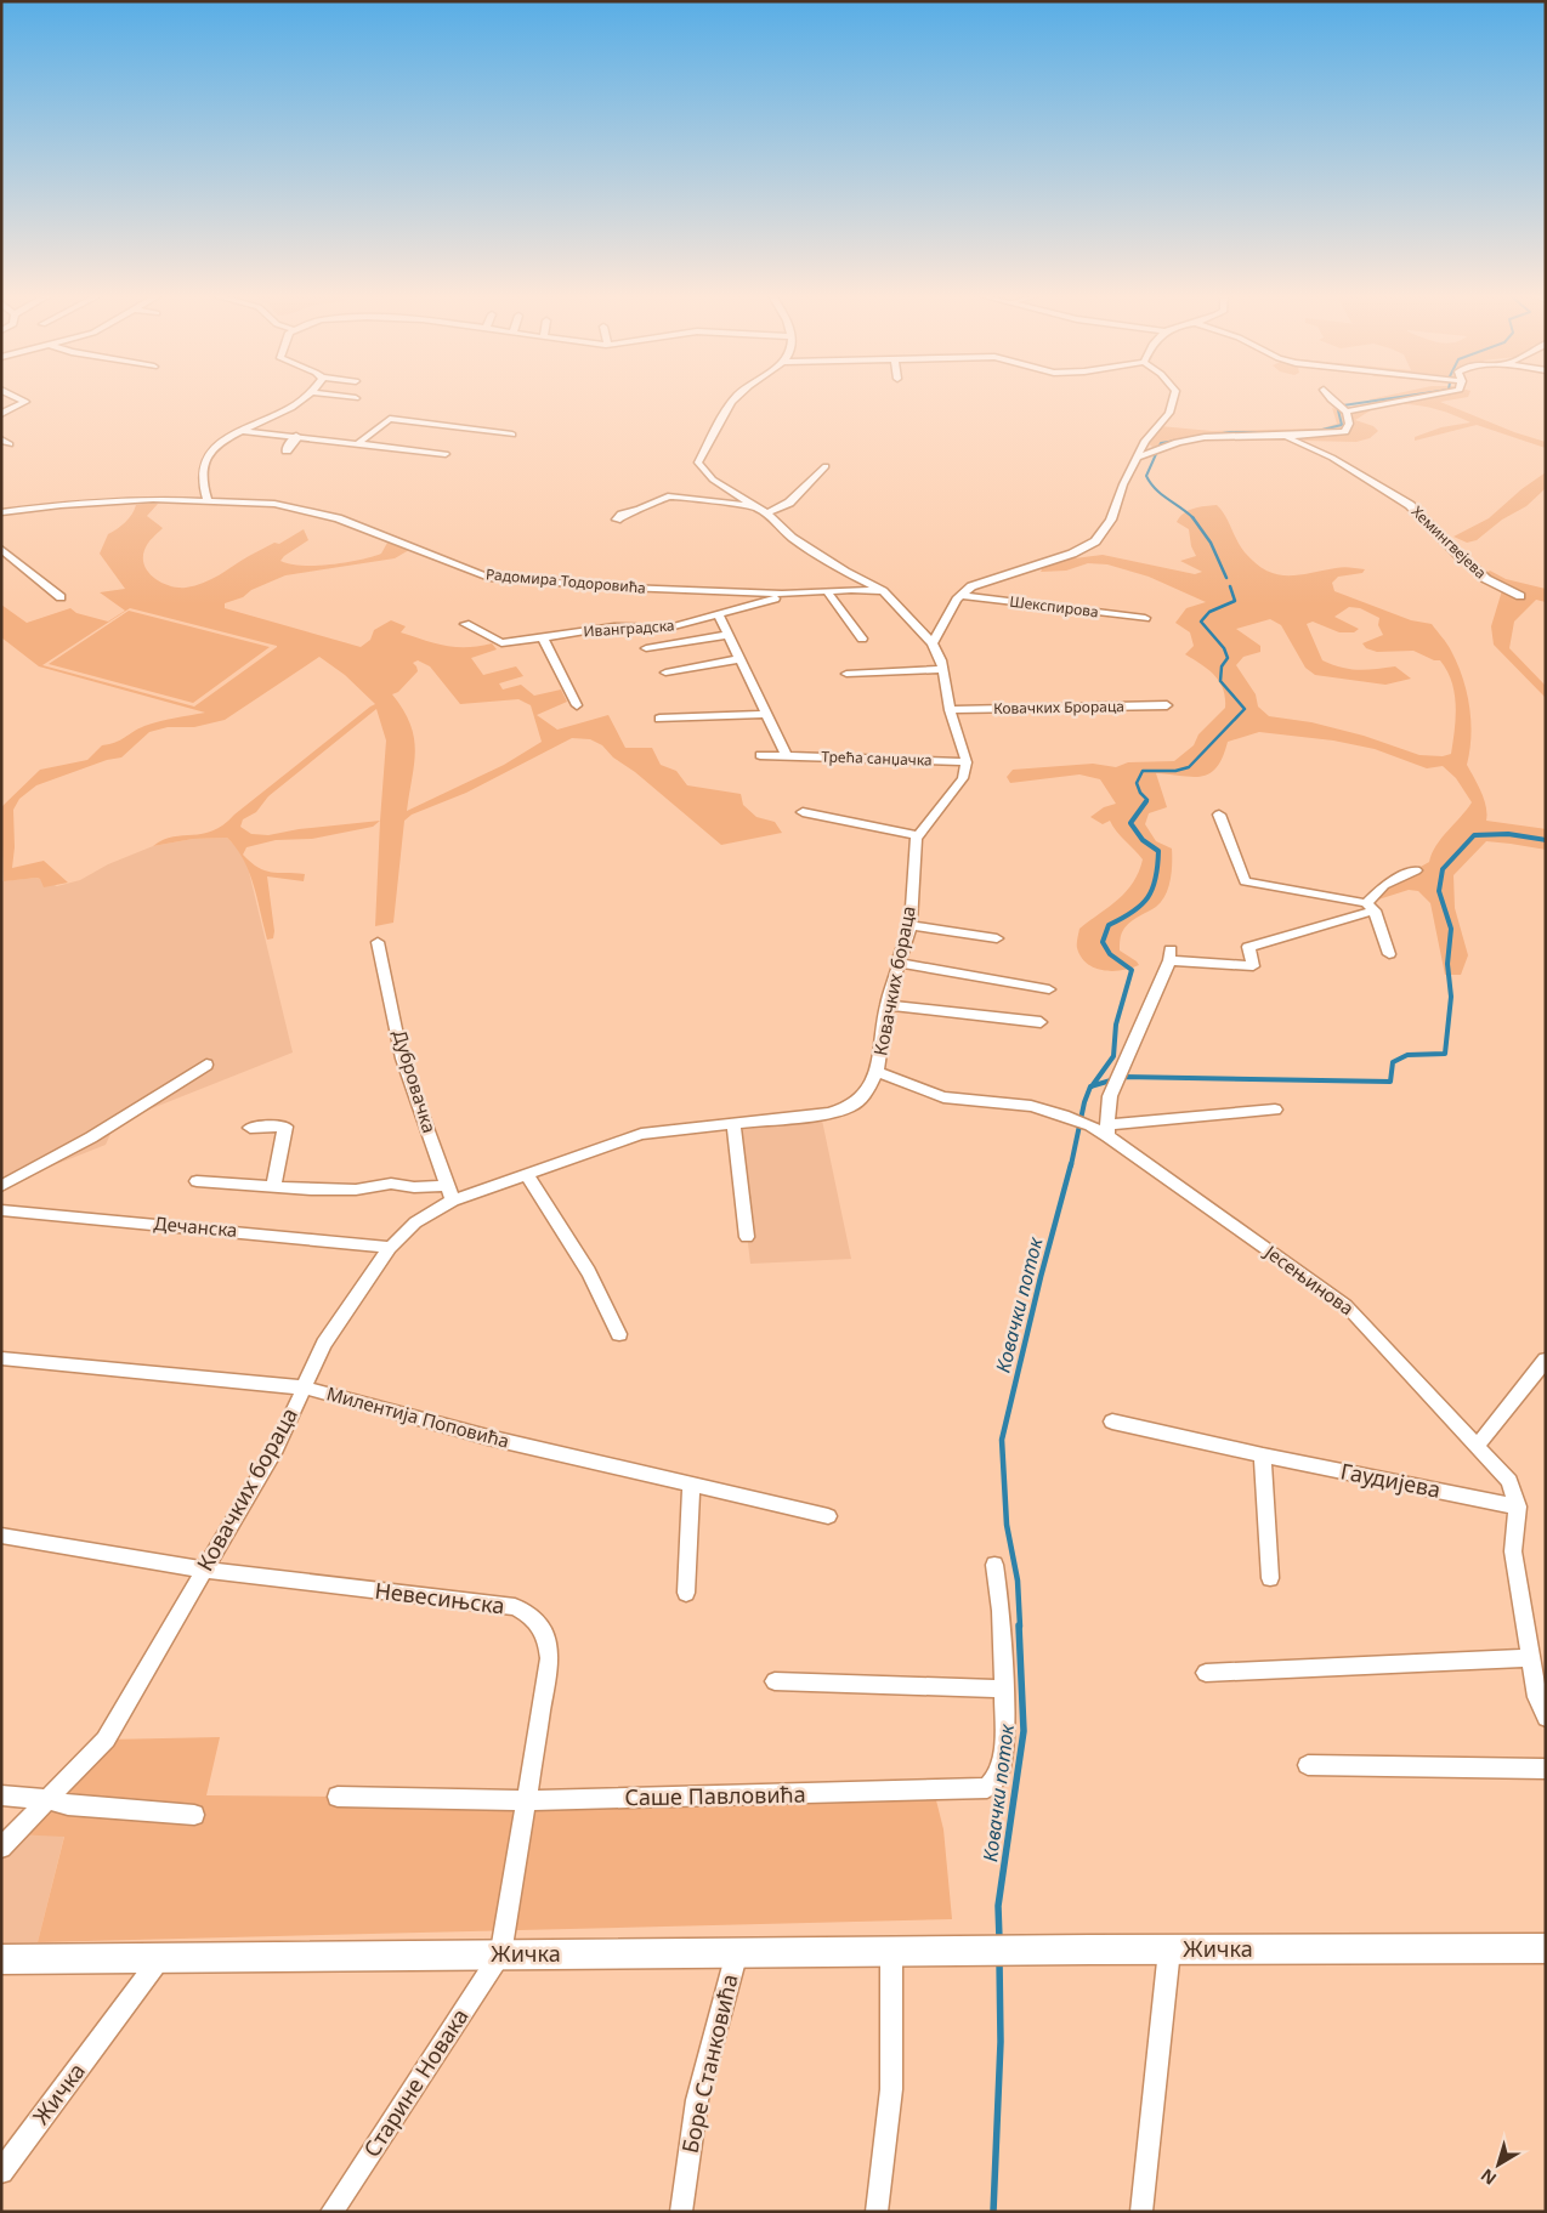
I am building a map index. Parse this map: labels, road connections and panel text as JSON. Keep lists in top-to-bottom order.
{
  "streets": {
    "main road": ["Жичка"],
    "street": [
      "Хемингвејева",
      "Радомира Тодоровића",
      "Шекспирова",
      "Иванградска",
      "Ковачких Брораца",
      "Трећа санџачка",
      "Ковачких бораца",
      "Дубровачка",
      "Дечанска",
      "Јесењинова",
      "Милентија Поповића",
      "Гаудијева",
      "Невесињска",
      "Саше Павловића",
      "Боре Станковића",
      "Старине Новака"
    ]
  },
  "crossings": [
    ["Радомира Тодоровића", "Иванградска"],
    ["Ковачких бораца", "Дубровачка"],
    ["Ковачких бораца", "Дечанска"],
    ["Ковачких бораца", "Јесењинова"],
    ["Ковачких бораца", "Милентија Поповића"],
    ["Ковачких бораца", "Невесињска"],
    ["Јесењинова", "Гаудијева"],
    ["Невесињска", "Саше Павловића"],
    ["Невесињска", "Жичка"],
    ["Невесињска", "Старине Новака"],
    ["Жичка", "Боре Станковића"],
    ["Жичка", "Старине Новака"]
  ],
  "water": ["Ковачки поток"],
  "north": "bottom left"
}
